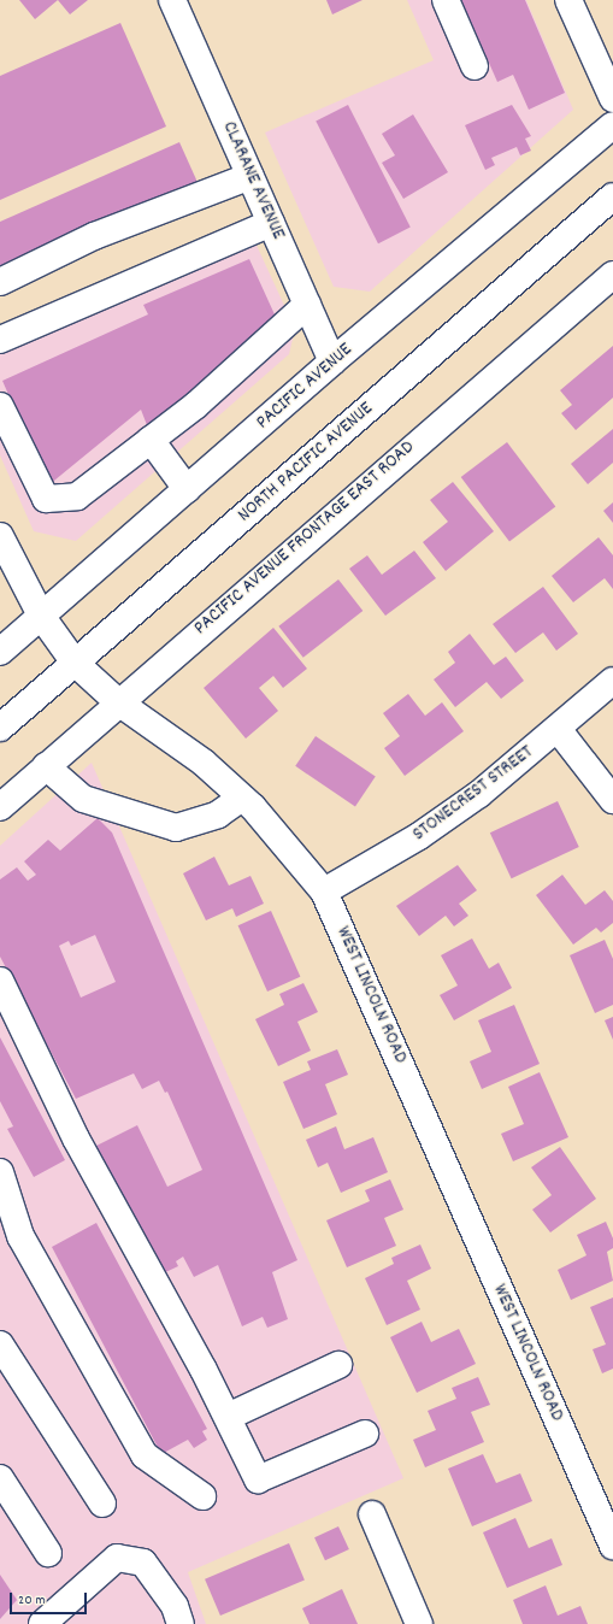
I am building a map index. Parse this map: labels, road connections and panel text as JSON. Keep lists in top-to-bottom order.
{
  "streets": {
    "street": [
      "CLARANE AVENUE",
      "PACIFIC AVENUE",
      "NORTH PACIFIC AVENUE",
      "PACIFIC AVENUE FRONTAGE EAST ROAD",
      "STONECREST STREET",
      "WEST LINCOLN ROAD"
    ]
  },
  "crossings": [
    ["CLARANE AVENUE", "PACIFIC AVENUE"],
    ["PACIFIC AVENUE", "WEST LINCOLN ROAD"],
    ["NORTH PACIFIC AVENUE", "WEST LINCOLN ROAD"],
    ["PACIFIC AVENUE FRONTAGE EAST ROAD", "WEST LINCOLN ROAD"],
    ["STONECREST STREET", "WEST LINCOLN ROAD"]
  ],
  "scale_bar": "20 m"
}
